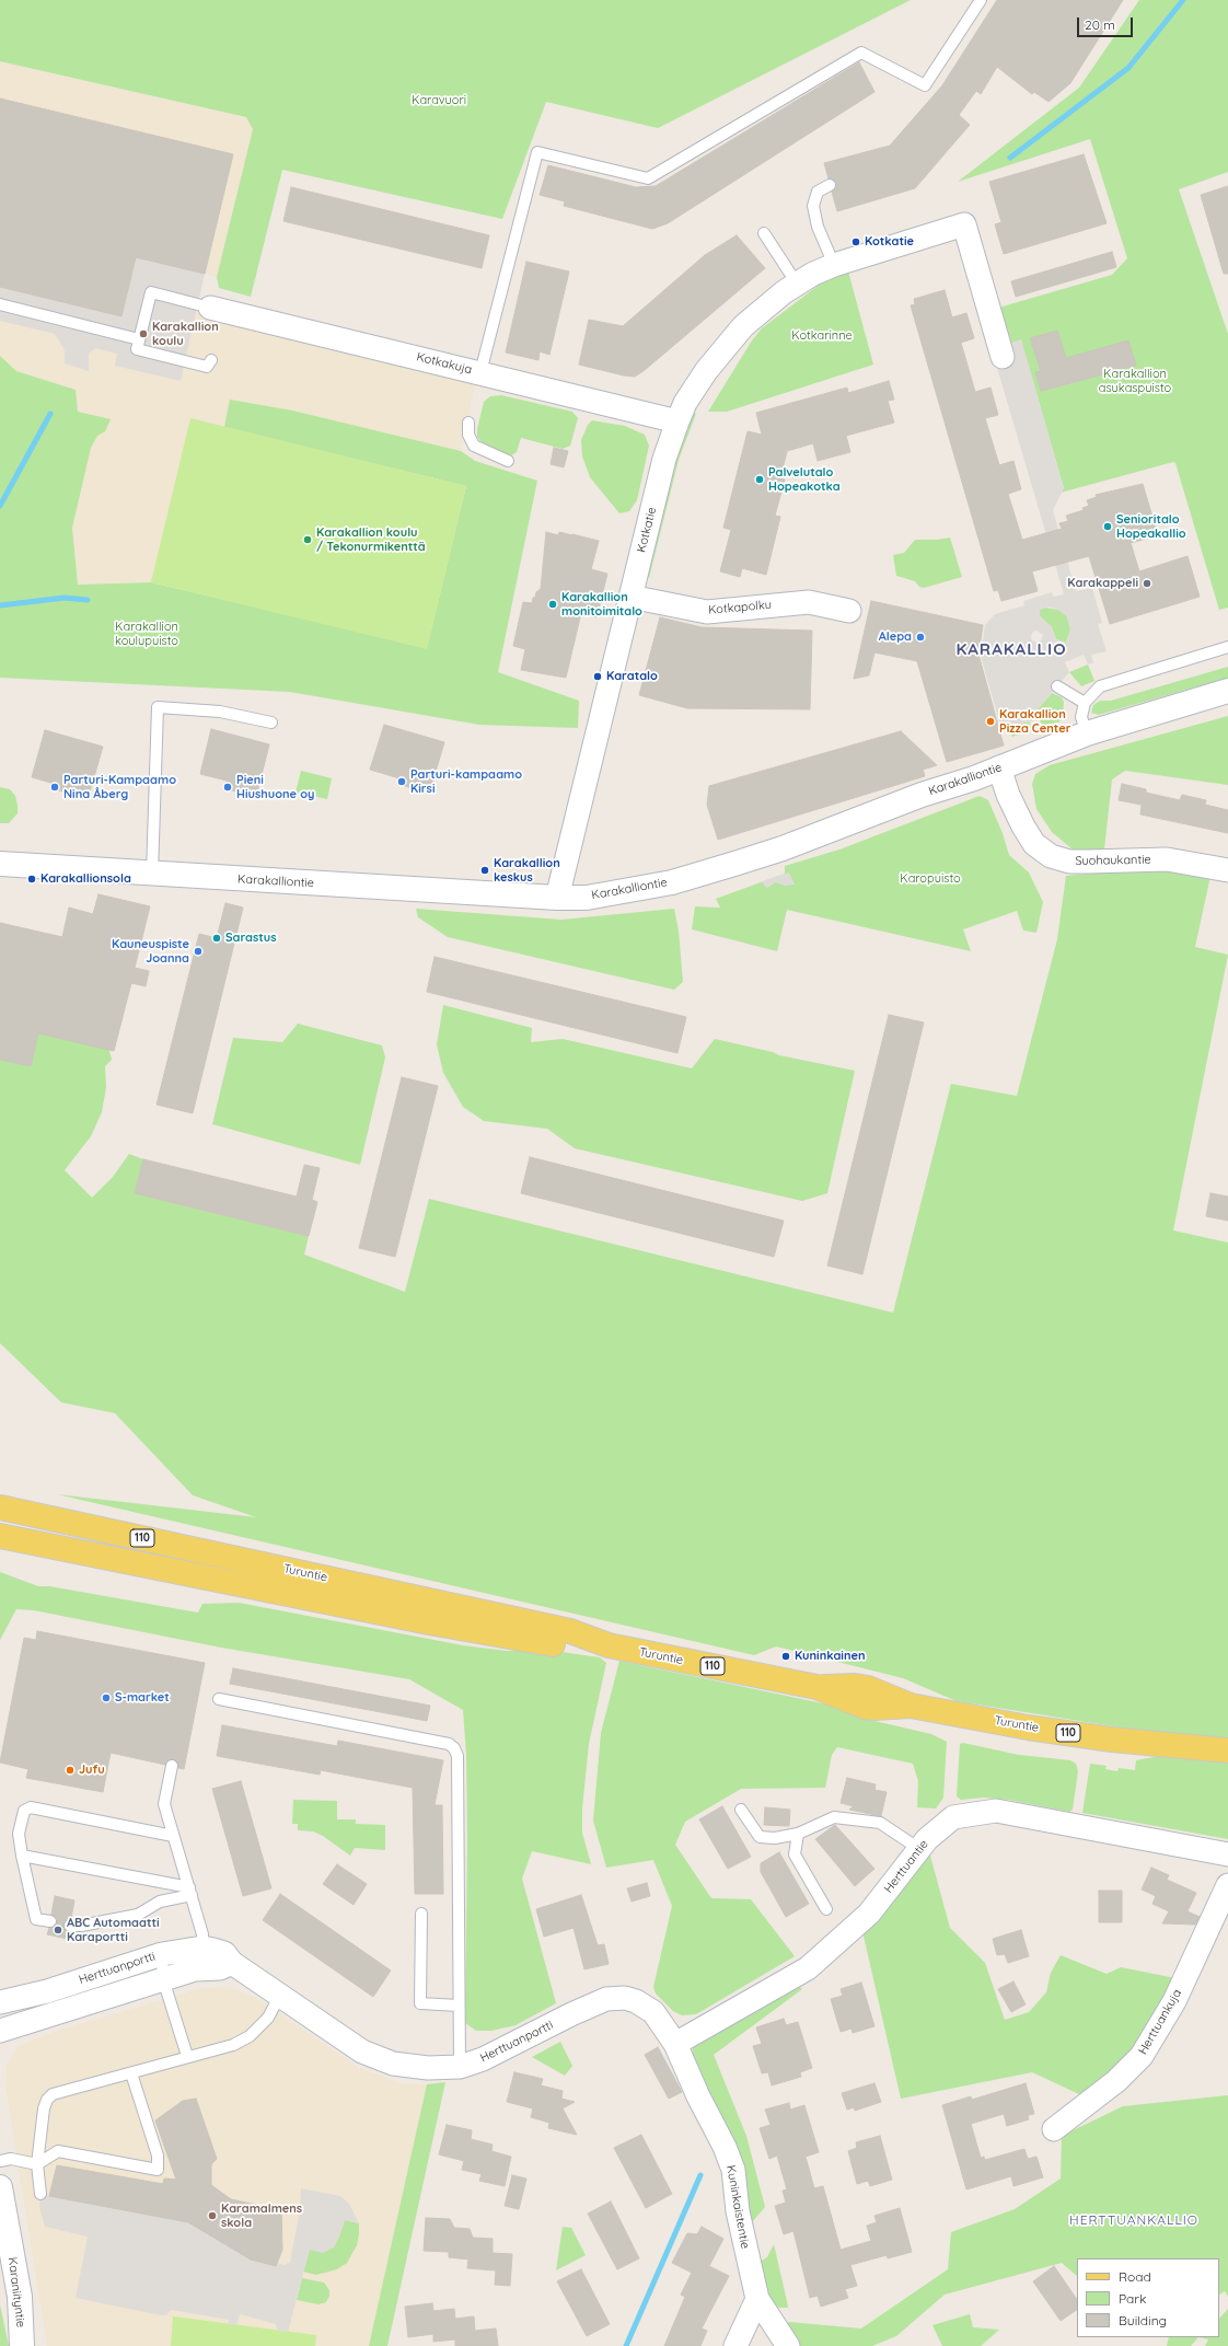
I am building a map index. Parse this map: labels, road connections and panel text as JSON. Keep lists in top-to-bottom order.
{
  "streets": {
    "main road": ["110", "Turuntie"],
    "street": [
      "Kotkakuja",
      "Kotkatie",
      "Kotkapolku",
      "Karakalliontie",
      "Suohaukantie",
      "Herttuantie",
      "Herttuanportti",
      "Herttuankuja",
      "Kuninkaistentie",
      "Karaniityntie"
    ]
  },
  "crossings": [
    ["Kotkakuja", "Kotkatie"],
    ["Kotkatie", "Kotkapolku"],
    ["Kotkatie", "Karakalliontie"],
    ["Karakalliontie", "Suohaukantie"],
    ["Herttuantie", "Herttuanportti"],
    ["Herttuantie", "Kuninkaistentie"],
    ["Herttuanportti", "Kuninkaistentie"]
  ],
  "districts": ["KARAKALLIO", "HERTTUANKALLIO"],
  "parks": [
    "Karavuori",
    "Kotkarinne",
    "Karakallion asukaspuisto",
    "Karakallion koulupuisto",
    "Karopuisto"
  ],
  "places": [
    "Kotkatie",
    "Karakallion koulu",
    "Palvelutalo Hopeakotka",
    "Senioritalo Hopeakallio",
    "Karakallion koulu / Tekonurmikenttä",
    "Karakappeli",
    "Karakallion monitoimitalo",
    "Alepa",
    "Karatalo",
    "Karakallion Pizza Center",
    "Parturi-kampaamo Kirsi",
    "Parturi-Kampaamo Nina Åberg",
    "Pieni Hiushuone oy",
    "Karakallion keskus",
    "Karakallionsola",
    "Sarastus",
    "Kauneuspiste Joanna",
    "Kuninkainen",
    "S-market",
    "Jufu",
    "ABC Automaatti Karaportti",
    "Karamalmens skola"
  ],
  "legend": ["Road", "Park", "Building"],
  "scale_bar": "20 m"
}
